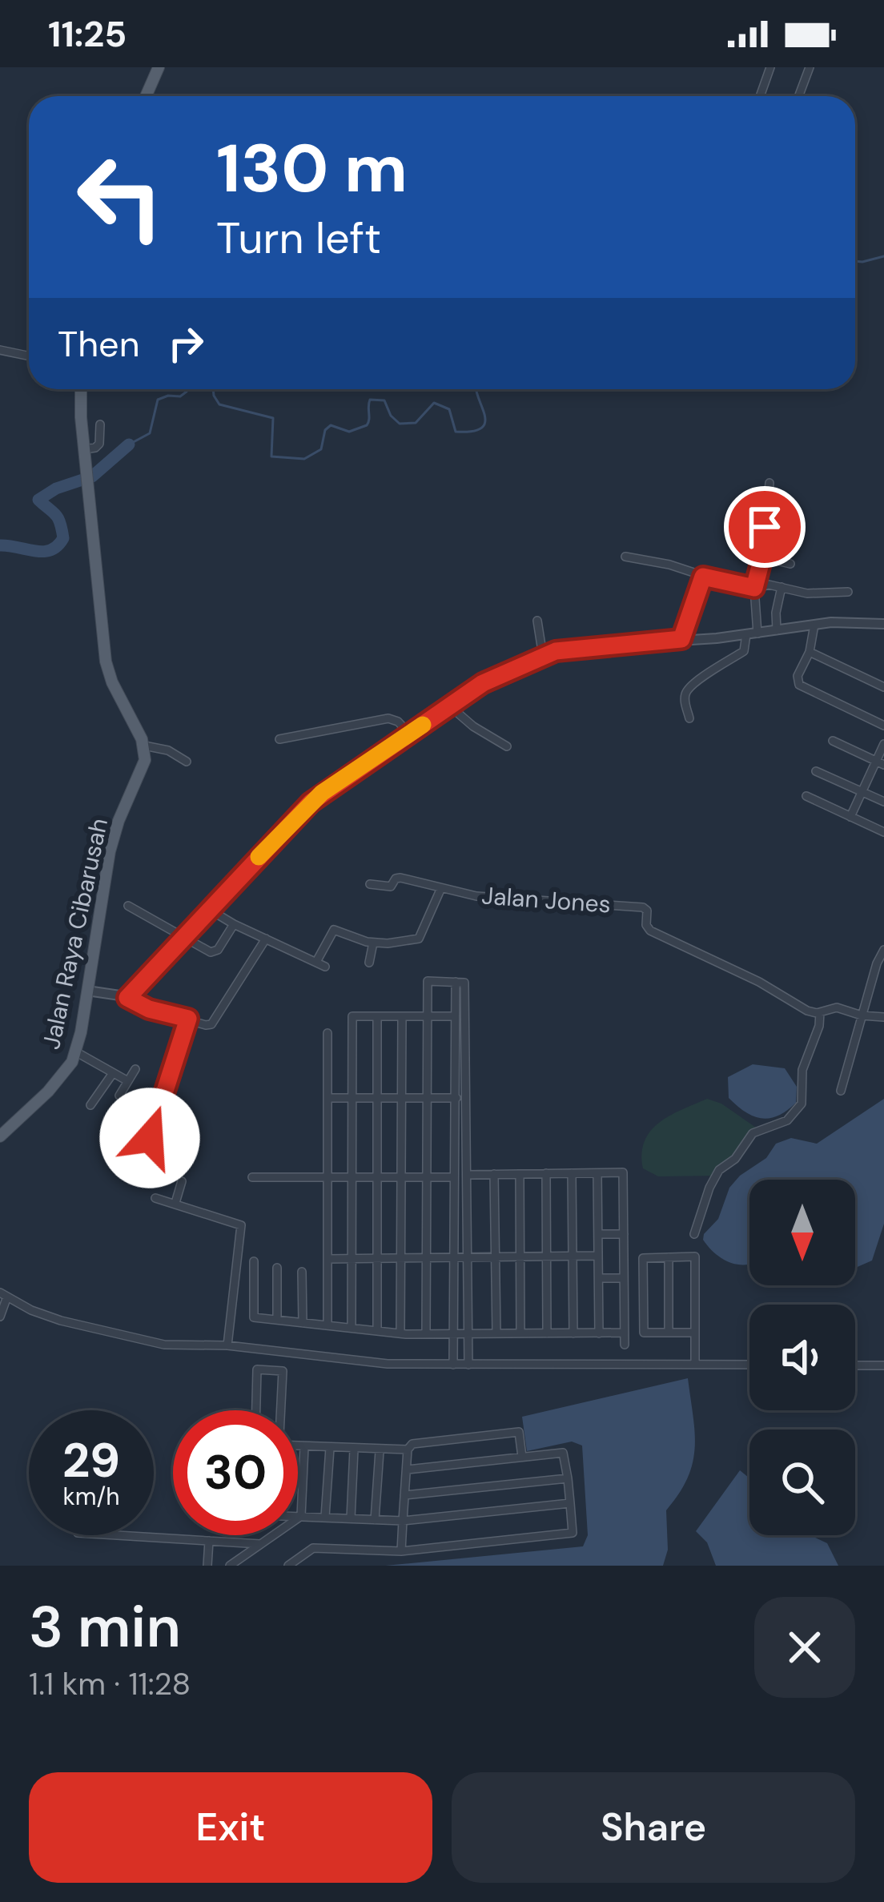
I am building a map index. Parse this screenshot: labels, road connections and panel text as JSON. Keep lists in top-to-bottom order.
{
  "streets": {
    "main road": ["Jalan Raya Cibarusah"],
    "street": ["Jalan Jones"]
  },
  "north": "bottom",
  "page": {
    "status": "11:25",
    "turn": ["130 m", "Turn left"],
    "then": "Then",
    "speed": "29 km/h",
    "limit": "30",
    "heading": ["3 min", "1.1 km · 11:28"],
    "buttons": ["Exit", "Share"]
  }
}
